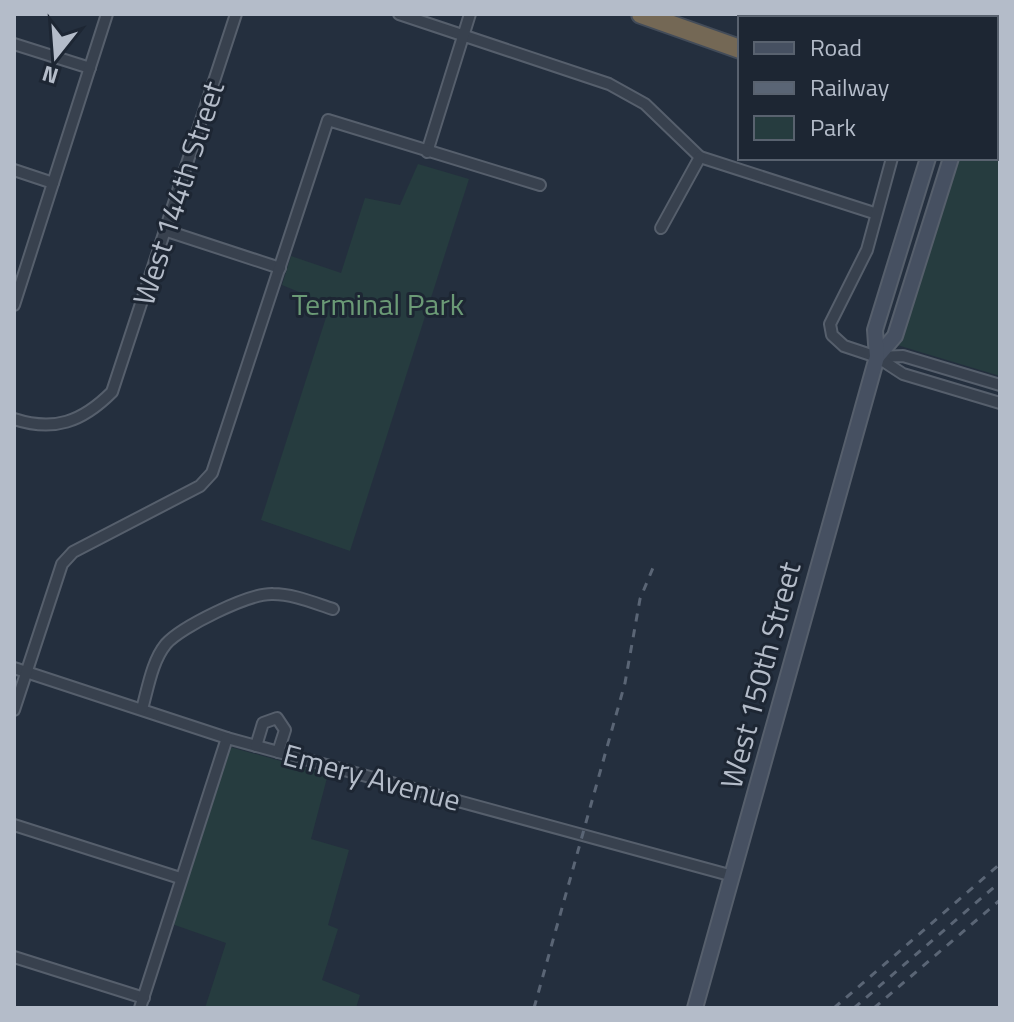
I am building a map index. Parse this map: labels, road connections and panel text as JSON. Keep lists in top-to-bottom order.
{
  "streets": {
    "main road": ["West 150th Street"],
    "street": ["West 144th Street", "Emery Avenue"]
  },
  "crossings": [
    ["West 150th Street", "Emery Avenue"]
  ],
  "parks": ["Terminal Park"],
  "legend": ["Road", "Railway", "Park"],
  "north": "bottom"
}
